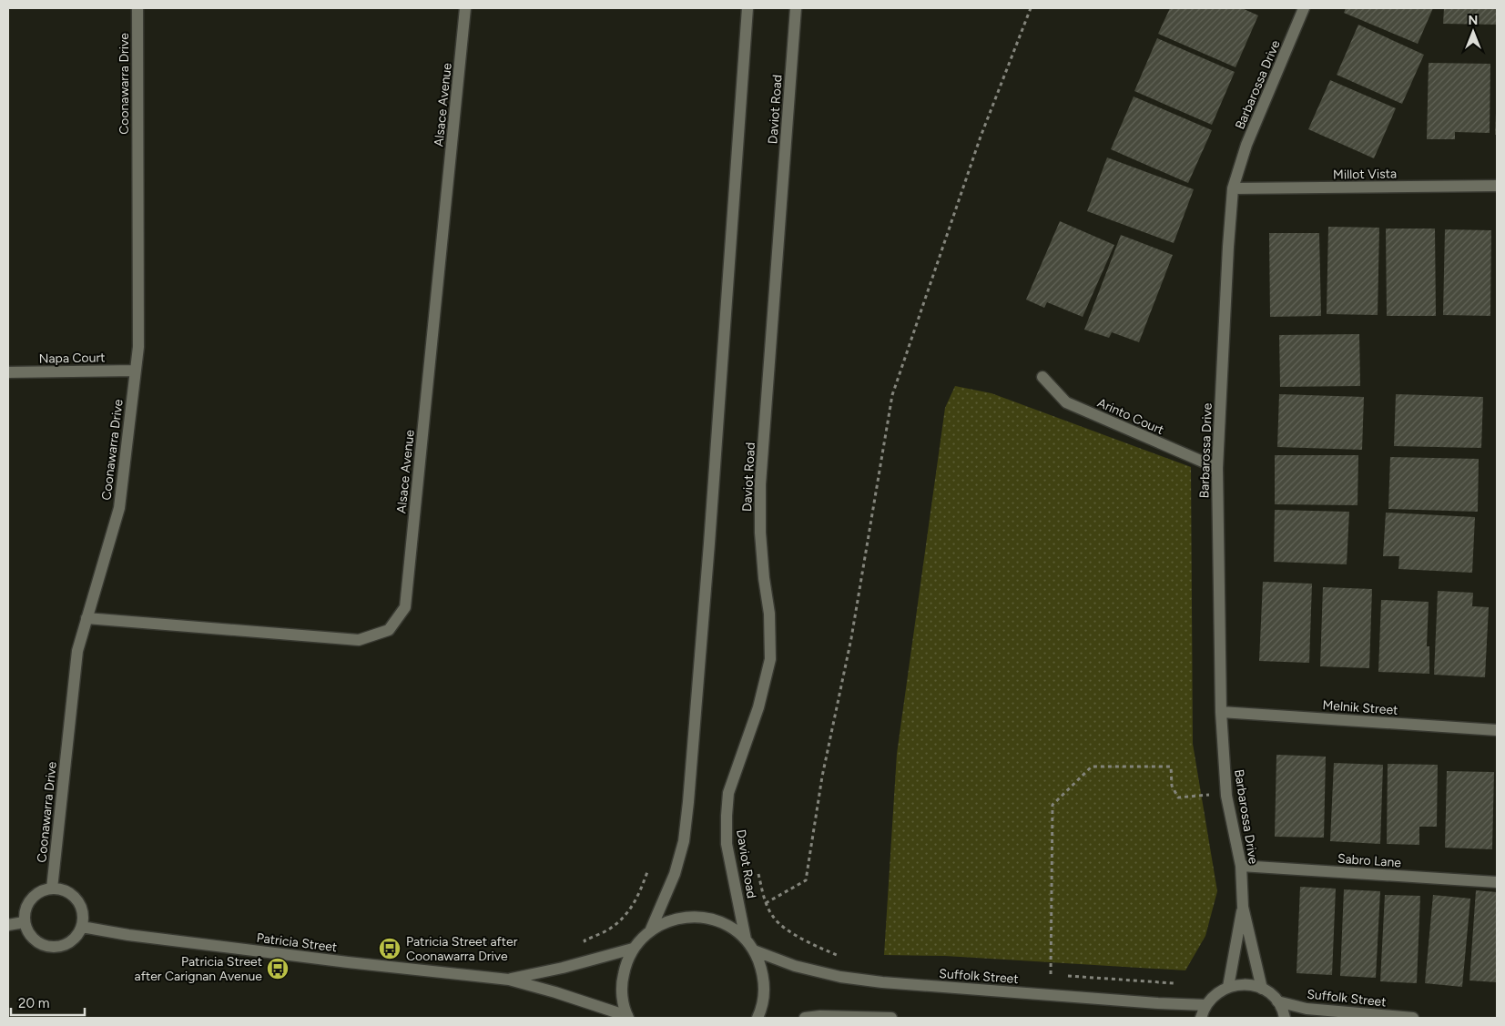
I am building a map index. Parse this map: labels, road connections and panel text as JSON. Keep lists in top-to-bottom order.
{
  "streets": {
    "street": [
      "Coonawarra Drive",
      "Barbarossa Drive",
      "Alsace Avenue",
      "Daviot Road",
      "Millot Vista",
      "Napa Court",
      "Arinto Court",
      "Melnik Street",
      "Sabro Lane",
      "Patricia Street",
      "Suffolk Street"
    ]
  },
  "crossings": [
    ["Coonawarra Drive", "Alsace Avenue"],
    ["Coonawarra Drive", "Napa Court"],
    ["Coonawarra Drive", "Patricia Street"],
    ["Barbarossa Drive", "Millot Vista"],
    ["Barbarossa Drive", "Arinto Court"],
    ["Barbarossa Drive", "Melnik Street"],
    ["Barbarossa Drive", "Sabro Lane"]
  ],
  "places": {
    "bus stop": ["Patricia Street after Coonawarra Drive", "Patricia Street after Carignan Avenue"]
  },
  "scale_bar": "20 m",
  "north": "top"
}
